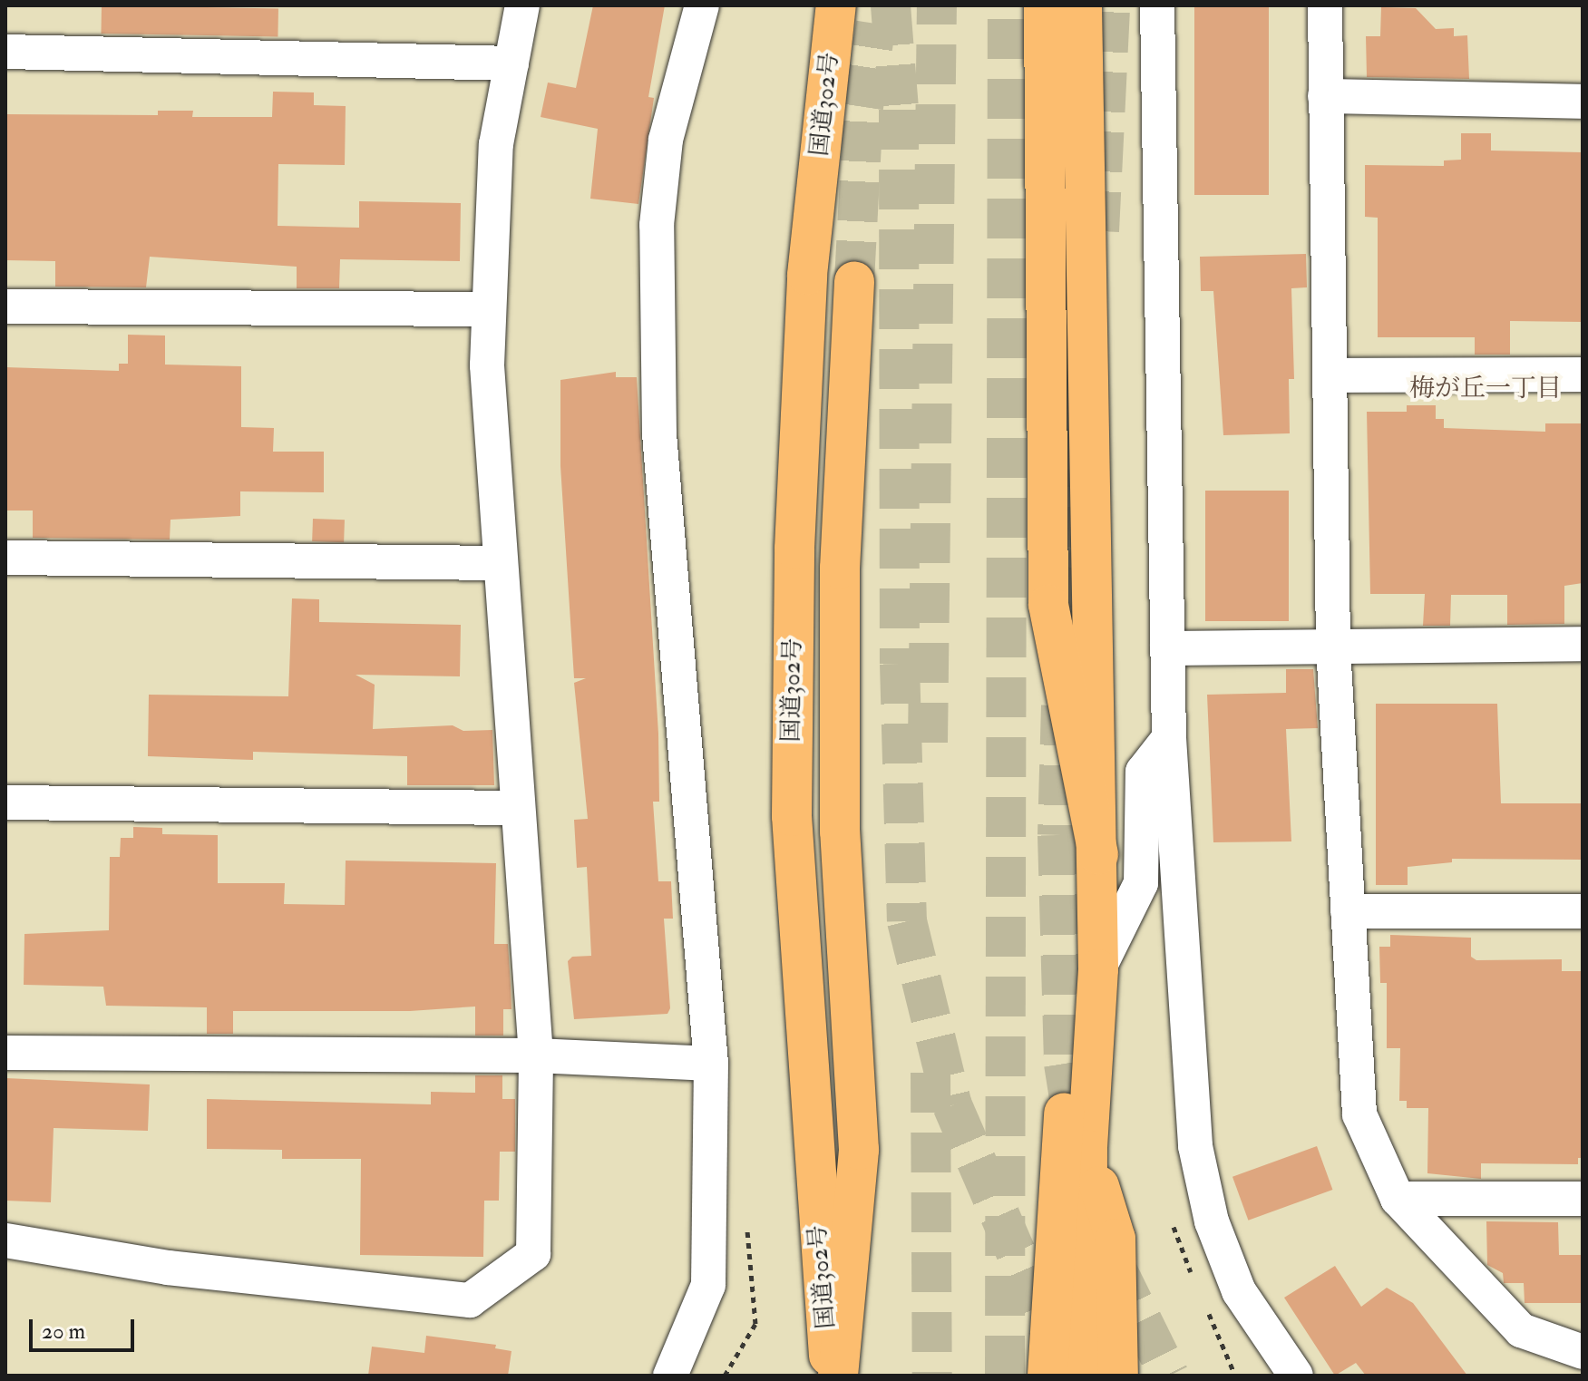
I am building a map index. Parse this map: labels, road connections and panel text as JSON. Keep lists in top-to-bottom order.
{
  "streets": {
    "highway": ["国道302号"]
  },
  "districts": ["梅が丘一丁目"],
  "scale_bar": "20 m"
}
